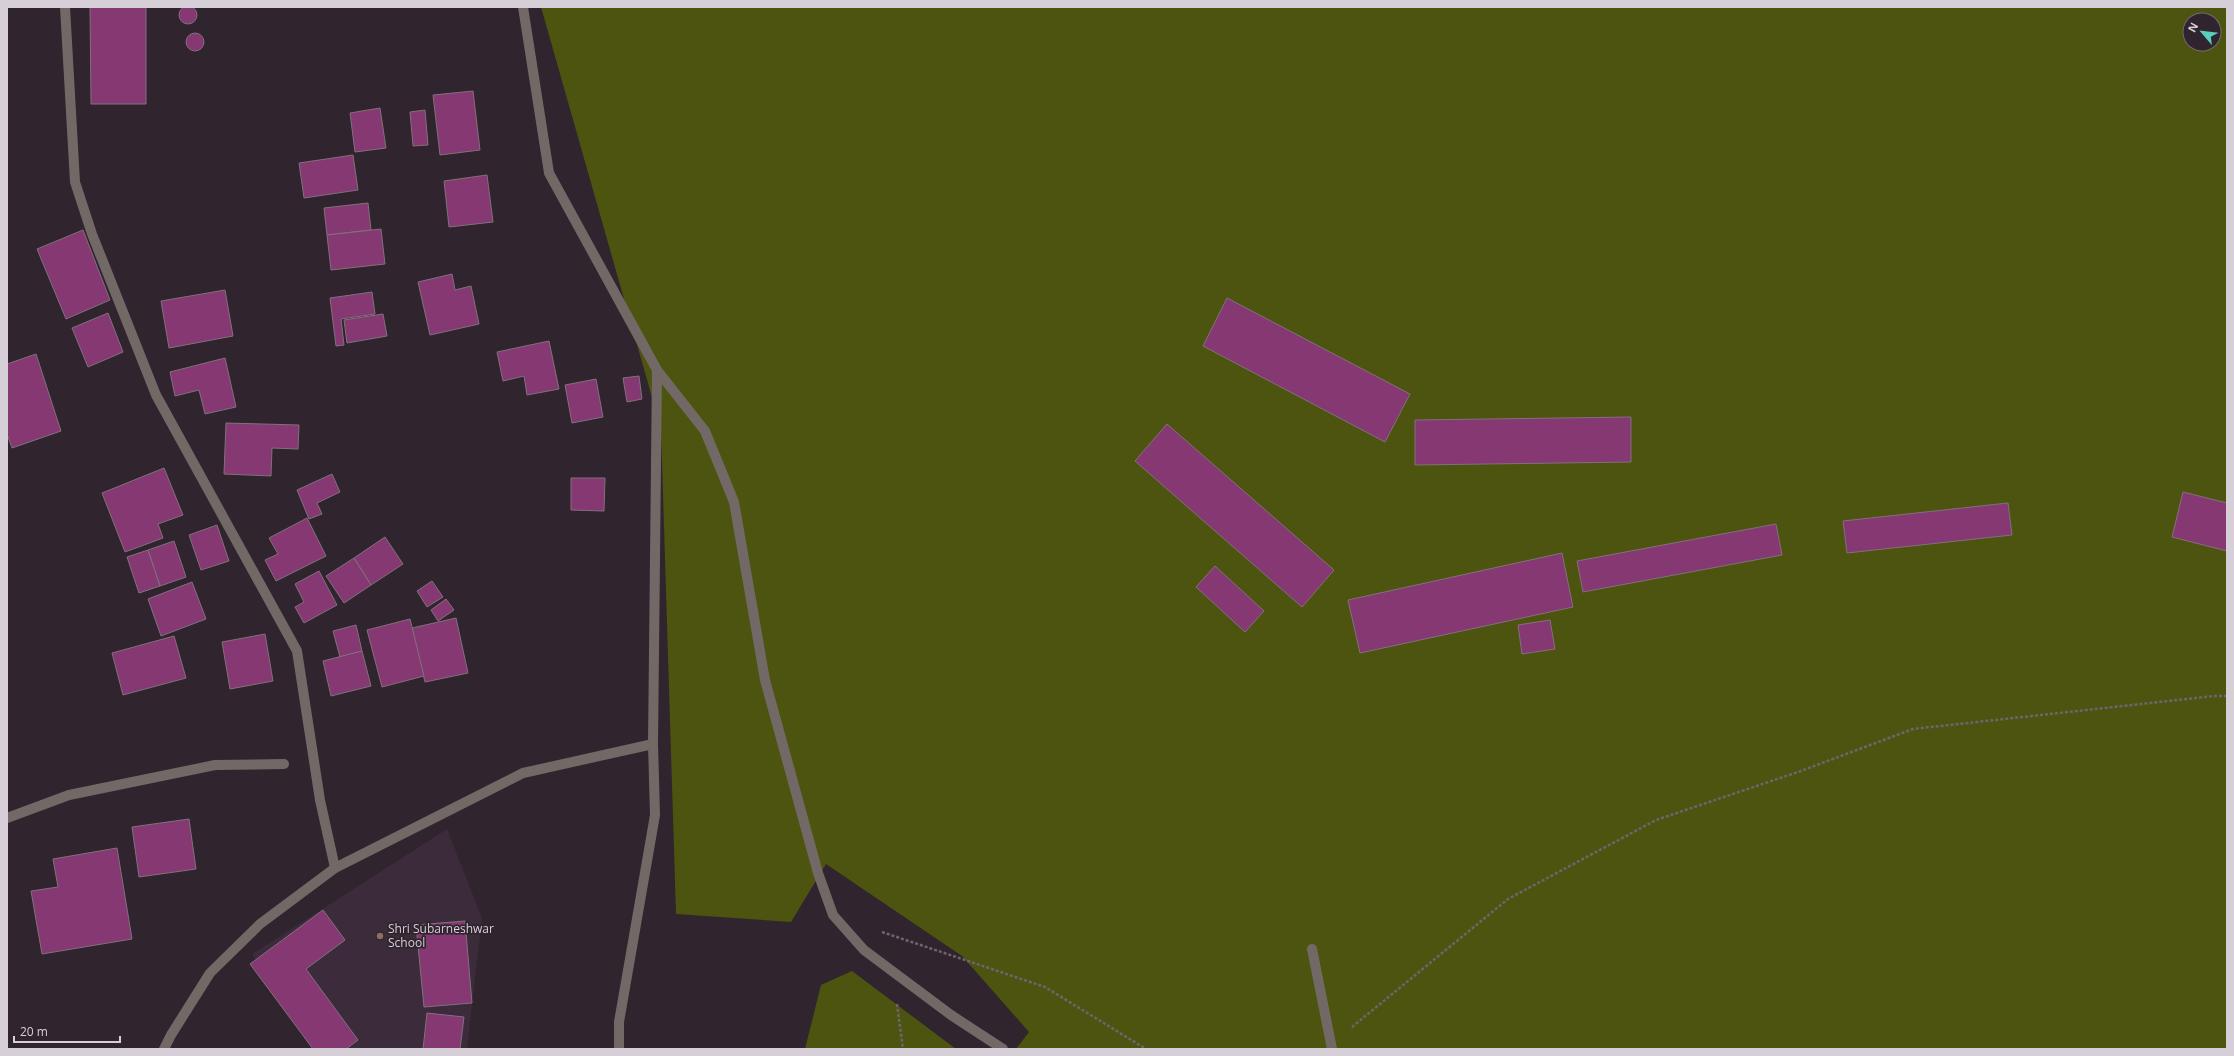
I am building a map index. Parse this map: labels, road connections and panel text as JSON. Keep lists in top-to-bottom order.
{
  "places": ["Shri Subarneshwar School"],
  "scale_bar": "20 m",
  "north": "top left"
}
